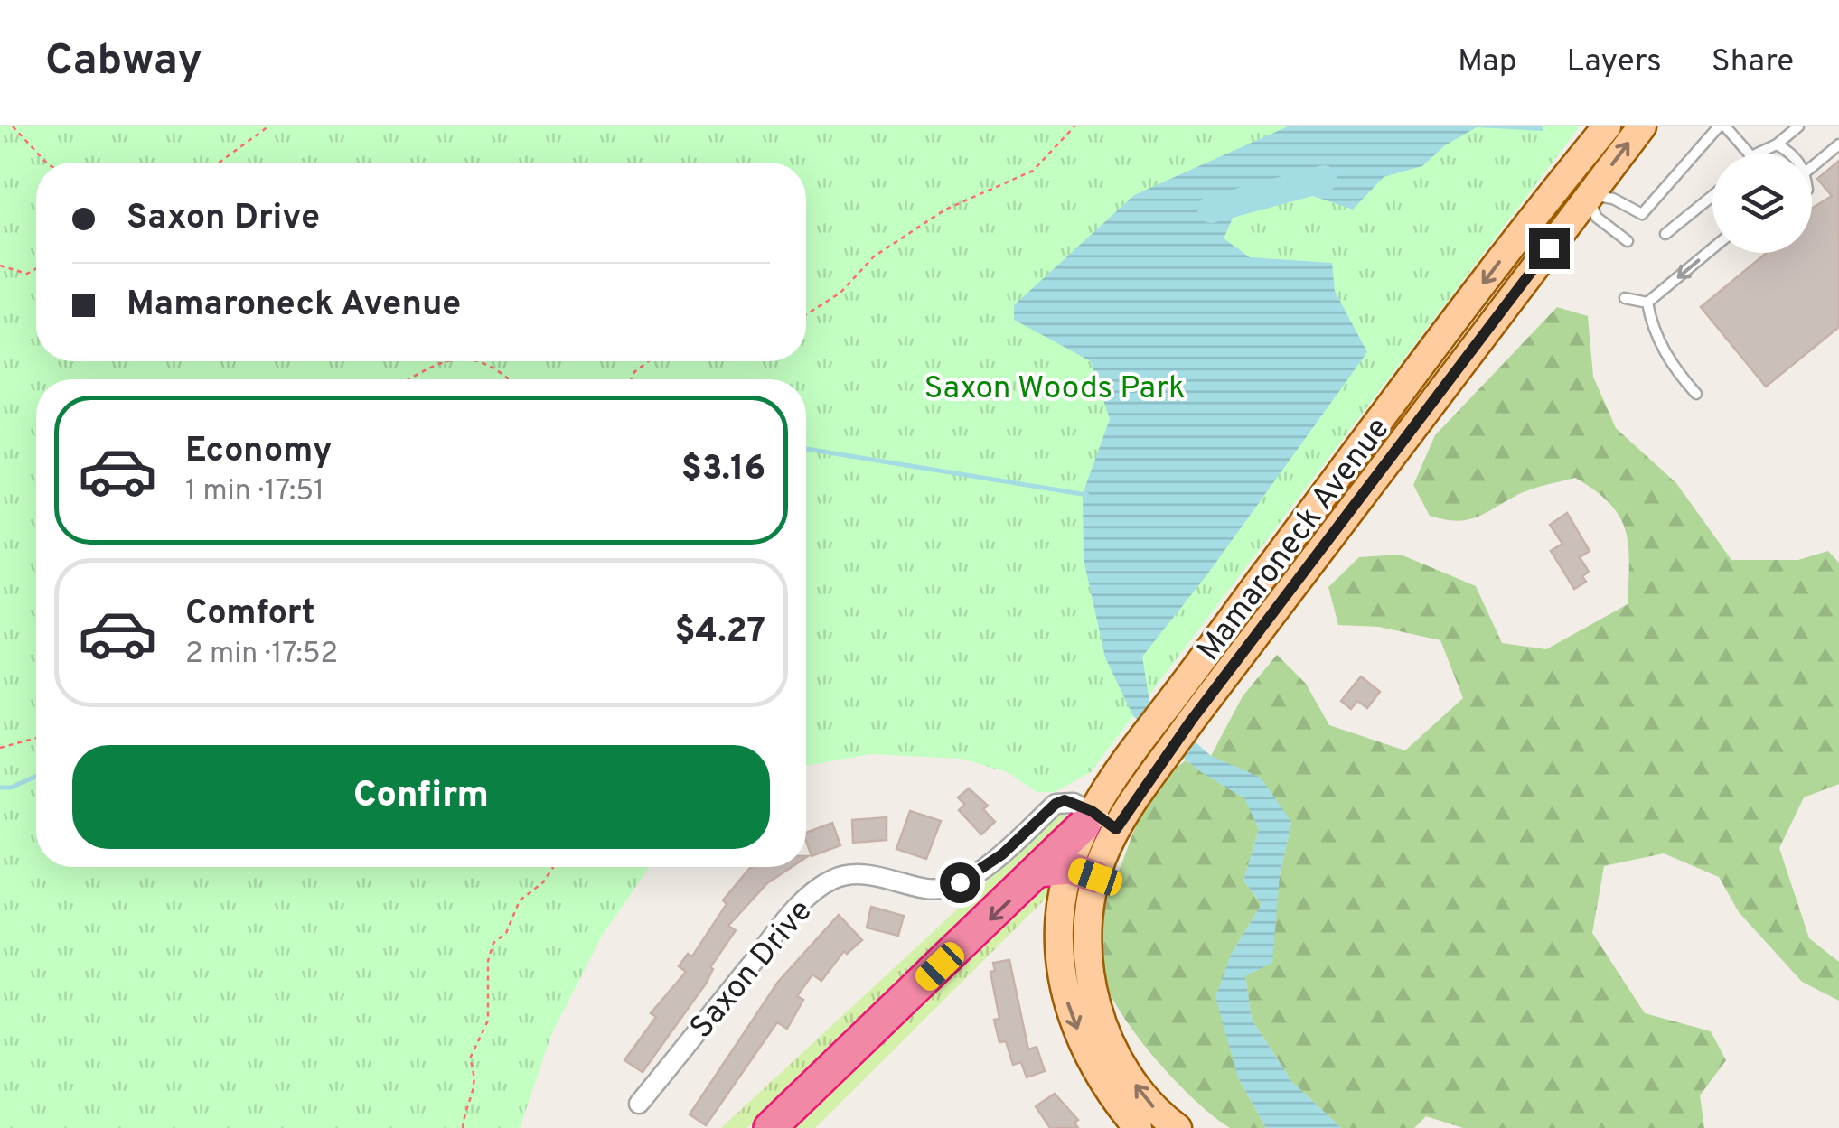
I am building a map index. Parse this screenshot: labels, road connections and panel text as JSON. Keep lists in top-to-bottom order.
{
  "streets": {
    "main road": ["Mamaroneck Avenue"],
    "street": ["Saxon Drive"]
  },
  "crossings": [
    ["Mamaroneck Avenue", "Saxon Drive"]
  ],
  "parks": ["Saxon Woods Park"],
  "page": {
    "header": "Cabway",
    "nav": ["Map", "Layers", "Share"],
    "banner": ["Saxon Drive", "Mamaroneck Avenue"],
    "list": [
      {
        "name": "Economy",
        "note": "1 min · 17:51",
        "value": "$3.16"
      },
      {
        "name": "Comfort",
        "note": "2 min · 17:52",
        "value": "$4.27"
      }
    ],
    "buttons": "Confirm"
  }
}
